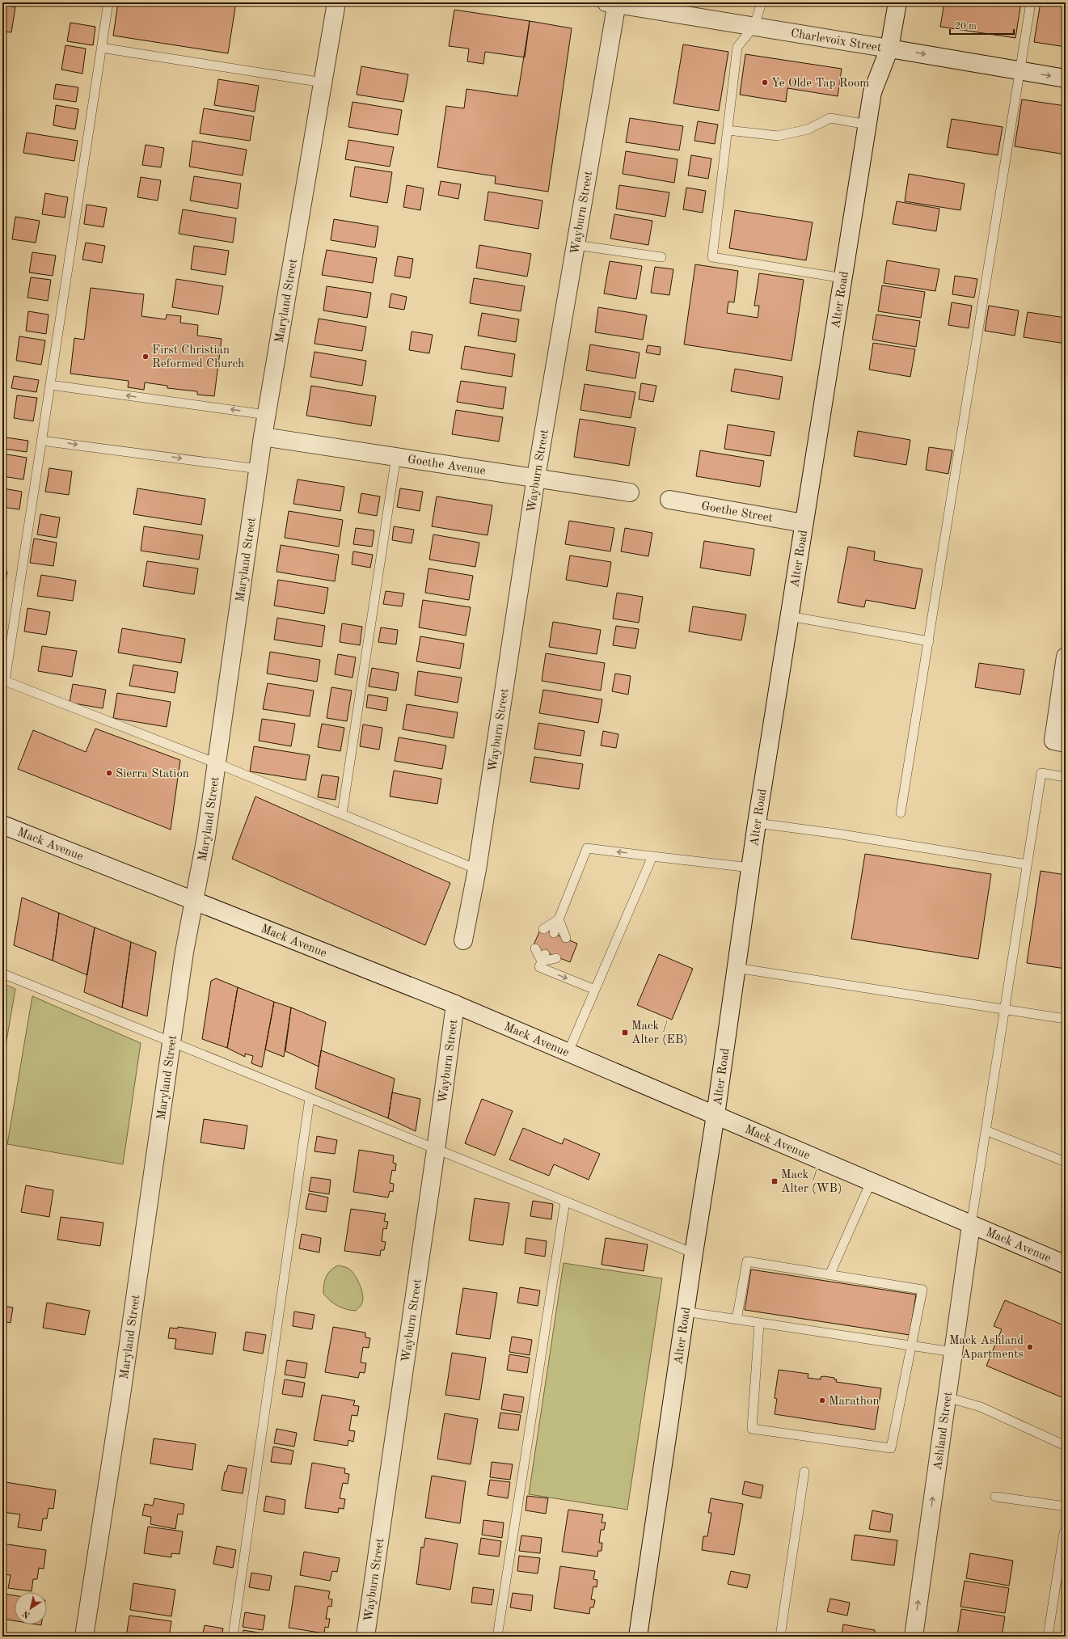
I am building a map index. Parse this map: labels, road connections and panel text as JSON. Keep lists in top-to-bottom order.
{
  "streets": {
    "street": [
      "Charlevoix Street",
      "Wayburn Street",
      "Alter Road",
      "Maryland Street",
      "Goethe Avenue",
      "Goethe Street",
      "Mack Avenue",
      "Ashland Street"
    ]
  },
  "crossings": [
    ["Charlevoix Street", "Wayburn Street"],
    ["Charlevoix Street", "Alter Road"],
    ["Wayburn Street", "Goethe Avenue"],
    ["Wayburn Street", "Mack Avenue"],
    ["Alter Road", "Goethe Street"],
    ["Alter Road", "Mack Avenue"],
    ["Maryland Street", "Goethe Avenue"],
    ["Maryland Street", "Mack Avenue"],
    ["Mack Avenue", "Ashland Street"]
  ],
  "one_way": ["Charlevoix Street", "Ashland Street"],
  "places": {
    "other": [
      "Ye Olde Tap Room",
      "First Christian Reformed Church",
      "Sierra Station",
      "Mack Ashland Apartments",
      "Marathon"
    ],
    "transit": ["Mack / Alter (EB)", "Mack / Alter (WB)"]
  },
  "scale_bar": "20 m",
  "north": "bottom left"
}
